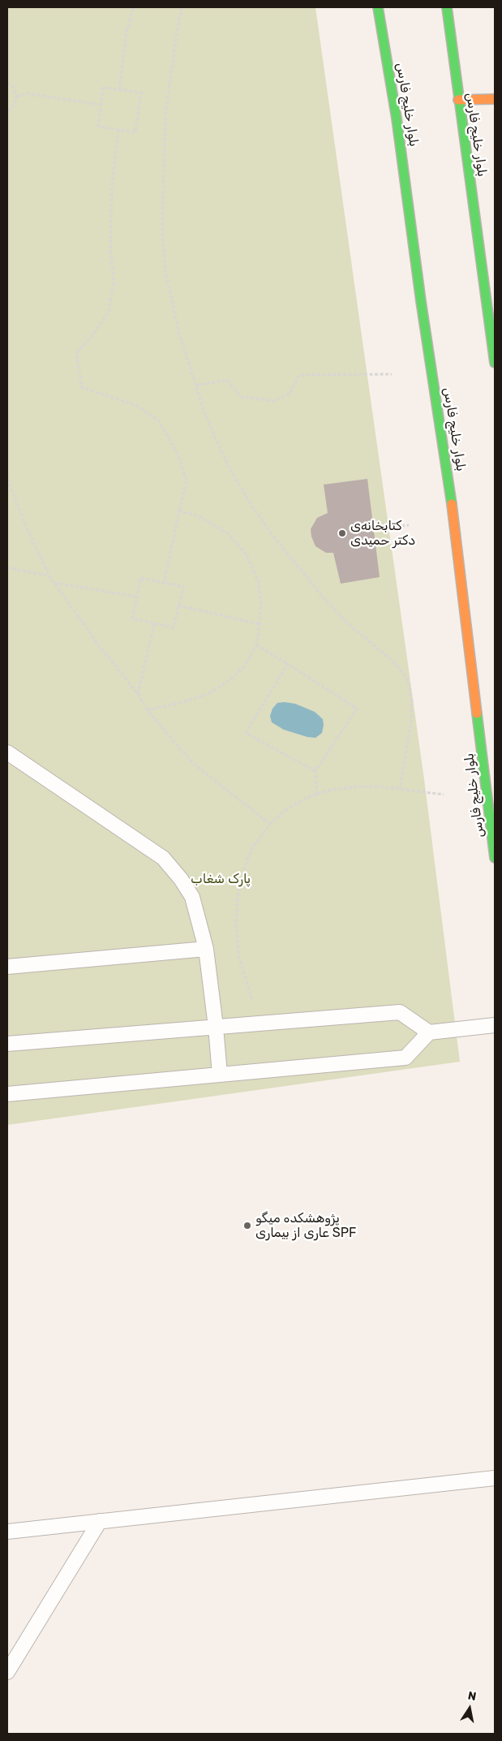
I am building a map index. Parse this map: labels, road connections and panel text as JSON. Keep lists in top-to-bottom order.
{
  "streets": {
    "main road": ["بلوار خلیج ‌فارس", "بلوار خلیج‌ فارس"]
  },
  "parks": ["پارک شغاب"],
  "places": ["کتابخانه‌ی دکتر حمیدی", "پژوهشکده میگو عاری از بیماری SPF"],
  "north": "top"
}
